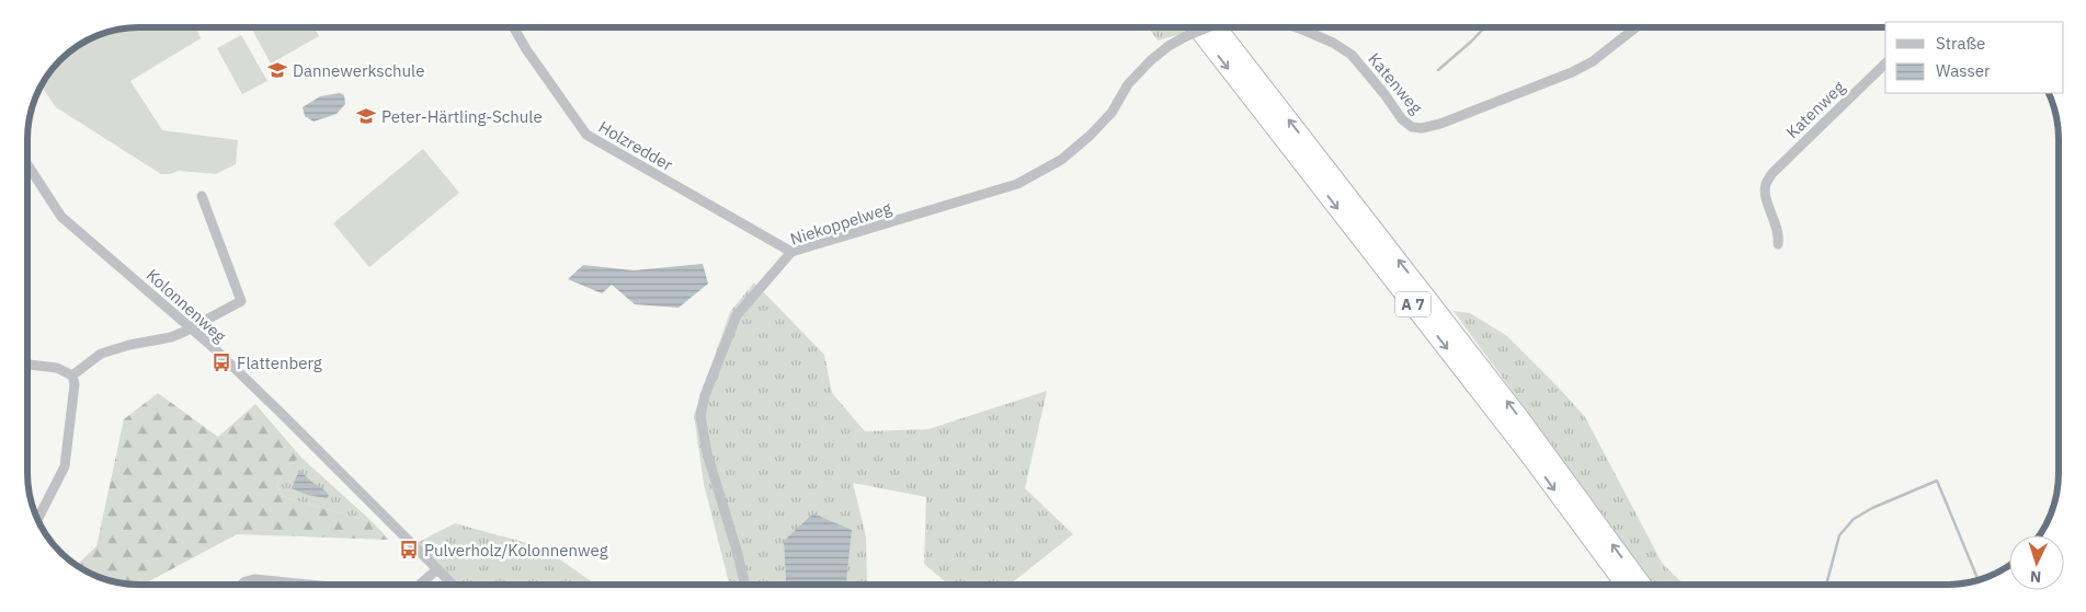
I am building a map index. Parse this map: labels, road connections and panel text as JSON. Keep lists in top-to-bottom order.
{
  "streets": {
    "highway": ["A 7"],
    "street": [
      "Katenweg",
      "Holzredder",
      "Niekoppelweg",
      "Kolonnenweg"
    ]
  },
  "crossings": [
    ["Katenweg", "Niekoppelweg"],
    ["Katenweg", "A 7"],
    ["Holzredder", "Niekoppelweg"]
  ],
  "places": {
    "school or university": ["Dannewerkschule", "Peter-Härtling-Schule"],
    "bus stop": ["Flattenberg", "Pulverholz/Kolonnenweg"]
  },
  "legend": ["Straße", "Wasser"],
  "north": "bottom"
}
